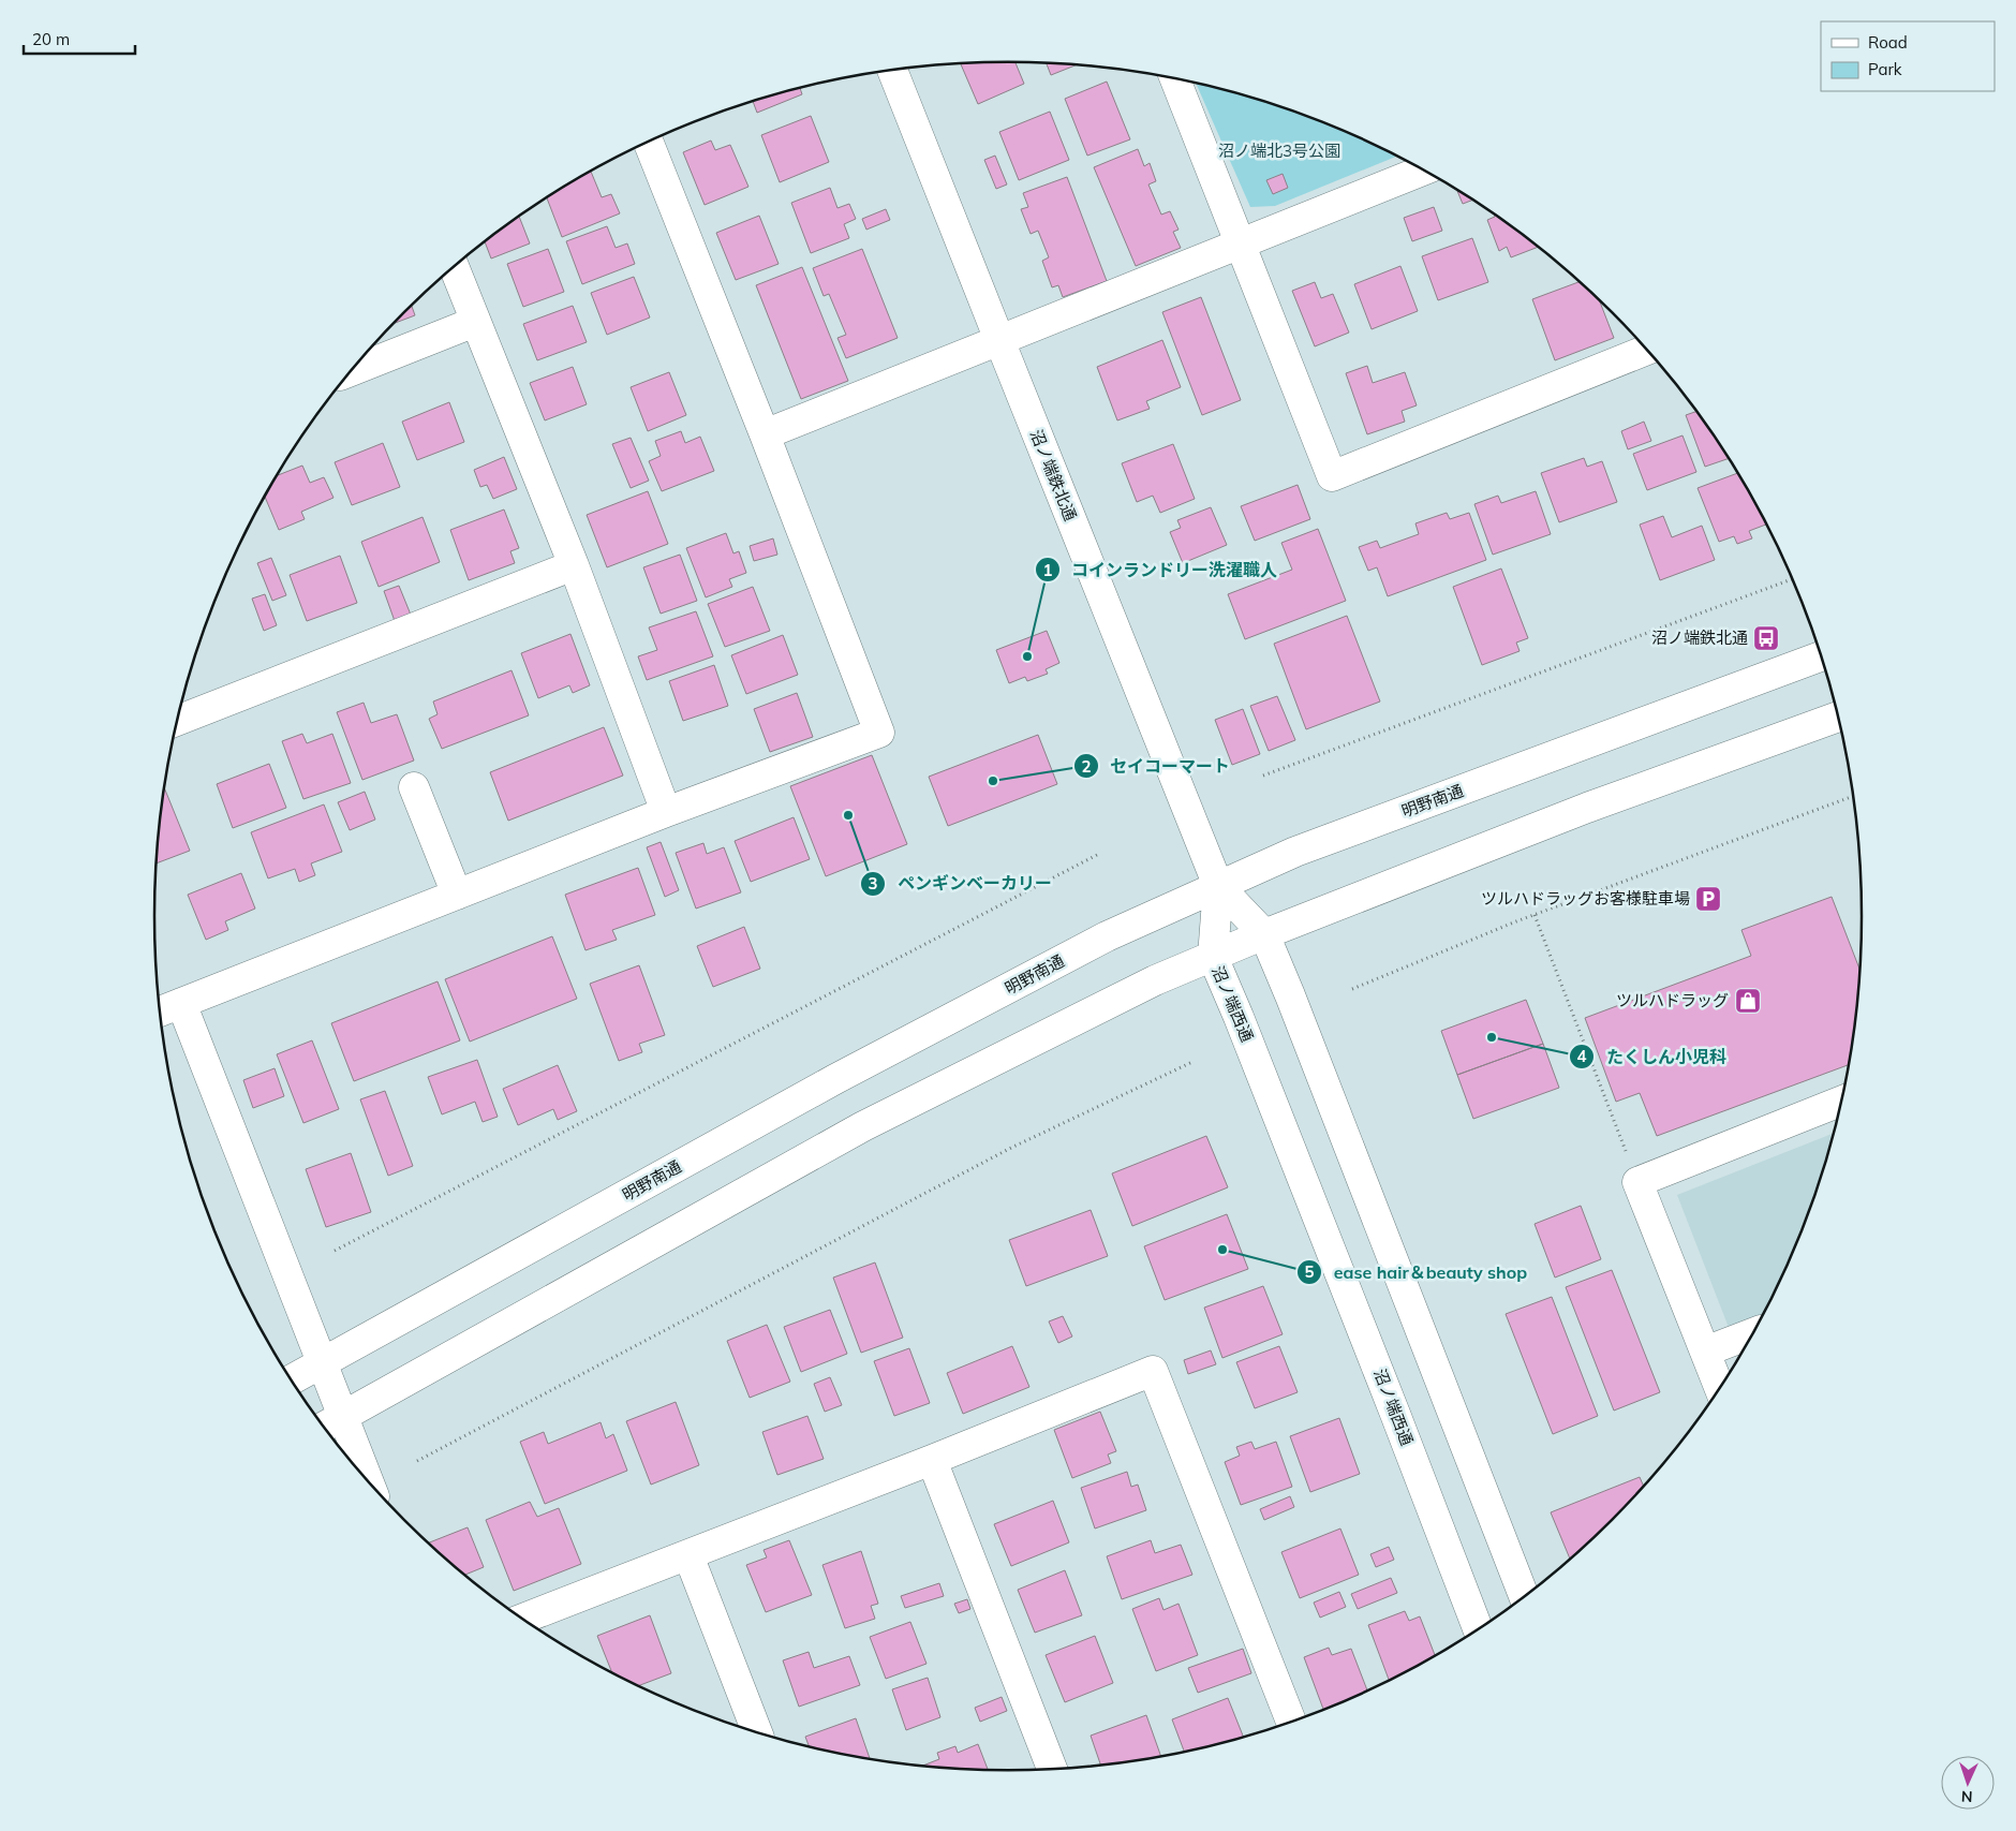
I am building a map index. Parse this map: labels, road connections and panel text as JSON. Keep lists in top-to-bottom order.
{
  "streets": {
    "street": ["沼ノ端鉄北通", "明野南通", "沼ノ端西通"]
  },
  "crossings": [
    ["沼ノ端鉄北通", "明野南通"],
    ["沼ノ端鉄北通", "沼ノ端西通"],
    ["明野南通", "沼ノ端西通"]
  ],
  "parks": ["沼ノ端北3号公園"],
  "places": {
    "bus stop": ["沼ノ端鉄北通"],
    "other": [
      "コインランドリー洗濯職人",
      "セイコーマート",
      "ペンギンベーカリー",
      "たくしん小児科",
      "ease hair＆beauty shop"
    ],
    "parking": ["ツルハドラッグお客様駐車場"],
    "shop": ["ツルハドラッグ"]
  },
  "legend": ["Road", "Park"],
  "scale_bar": "20 m",
  "north": "bottom"
}
